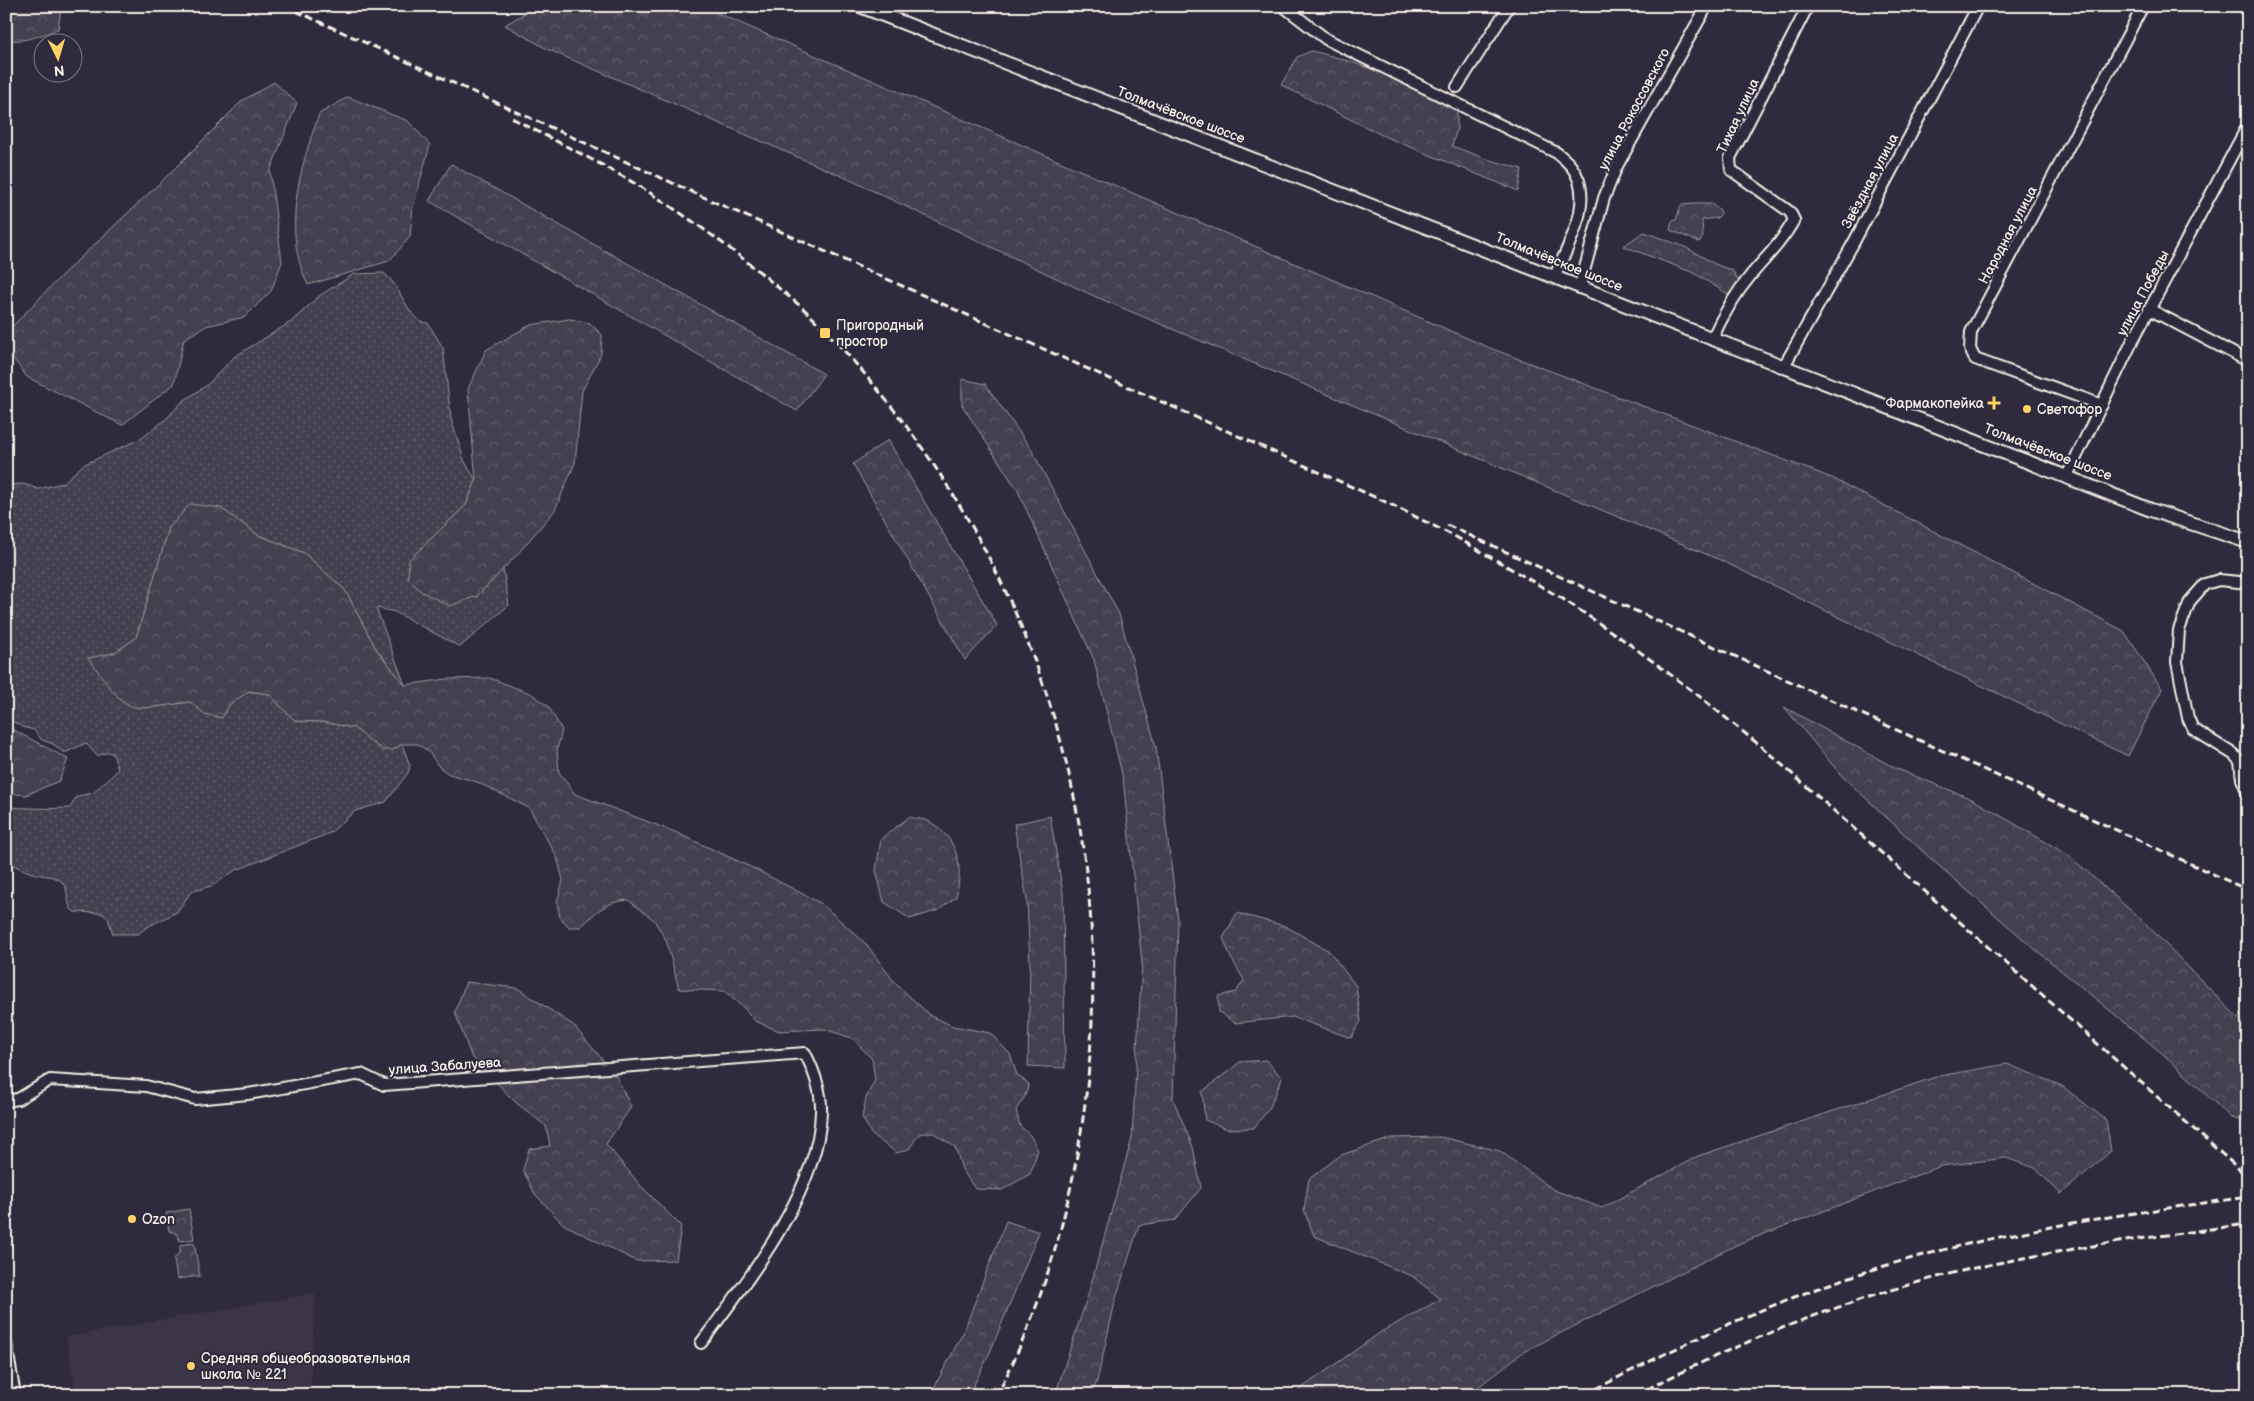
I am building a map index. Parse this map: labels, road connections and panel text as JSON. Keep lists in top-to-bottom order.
{
  "streets": {
    "main road": ["Толмачёвское шоссе"],
    "street": [
      "улица Рокоссовского",
      "Тихая улица",
      "Звёздная улица",
      "Народная улица",
      "улица Победы",
      "улица Забалуева"
    ]
  },
  "crossings": [
    ["улица Рокоссовского", "Толмачёвское шоссе"],
    ["Толмачёвское шоссе", "Тихая улица"],
    ["Толмачёвское шоссе", "Звёздная улица"],
    ["Толмачёвское шоссе", "улица Победы"],
    ["Народная улица", "улица Победы"]
  ],
  "places": {
    "transit": ["Пригородный простор"],
    "health": ["Фармакопейка"],
    "other": ["Светофор", "Ozon", "Средняя общеобразовательная школа № 221"]
  },
  "north": "bottom"
}
